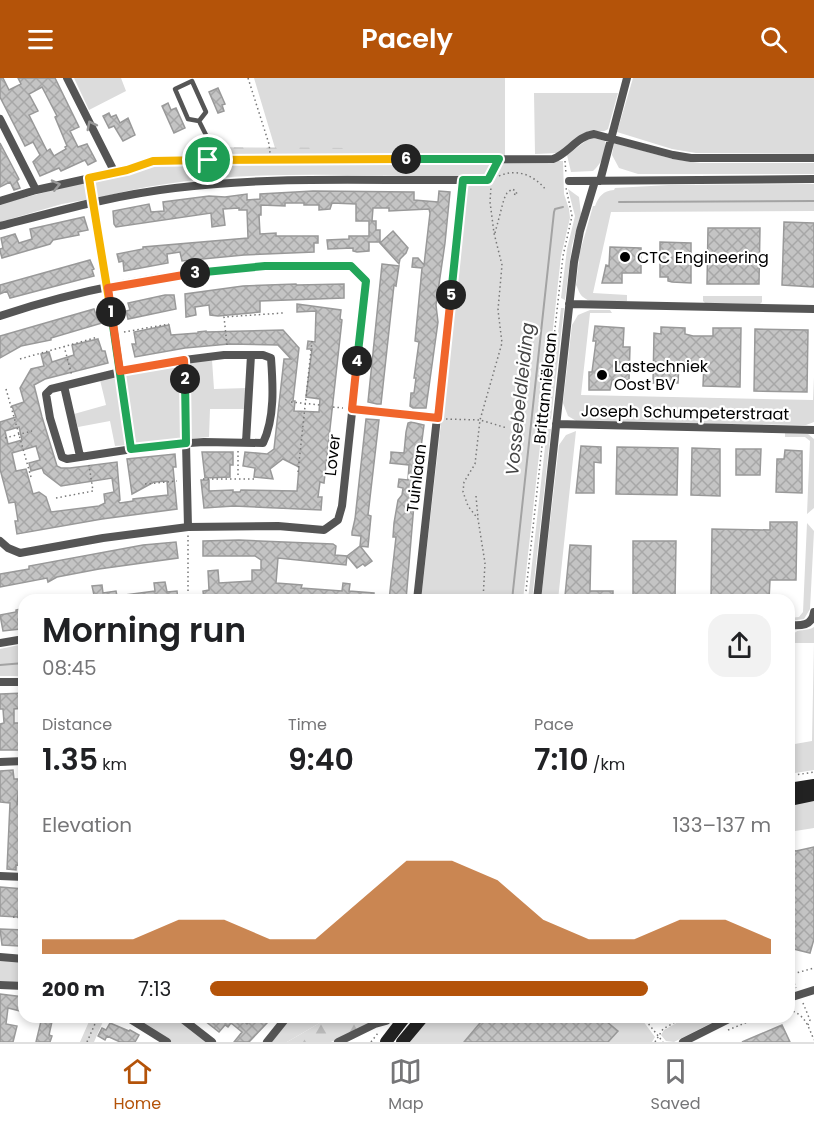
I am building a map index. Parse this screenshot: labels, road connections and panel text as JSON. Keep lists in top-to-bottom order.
{
  "streets": {
    "street": [
      "Brittanniëlaan",
      "Joseph Schumpeterstraat",
      "Lover",
      "Tuinlaan"
    ]
  },
  "crossings": [
    ["Brittanniëlaan", "Joseph Schumpeterstraat"]
  ],
  "water": ["Vossebeldleiding"],
  "places": ["CTC Engineering", "Lastechniek Oost BV"],
  "page": {
    "header": "Pacely",
    "pins": [
      "6",
      "3",
      "5",
      "1",
      "4",
      "2"
    ],
    "heading": ["Morning run", "08:45"],
    "stats": [
      ["Distance", "1.35 km"],
      ["Time", "9:40"],
      ["Pace", "7:10 /km"]
    ],
    "chart": ["Elevation", "133–137 m"],
    "list": [
      {
        "name": "200 m",
        "note": "7:13"
      }
    ],
    "tabs": ["Home", "Map", "Saved"]
  }
}
